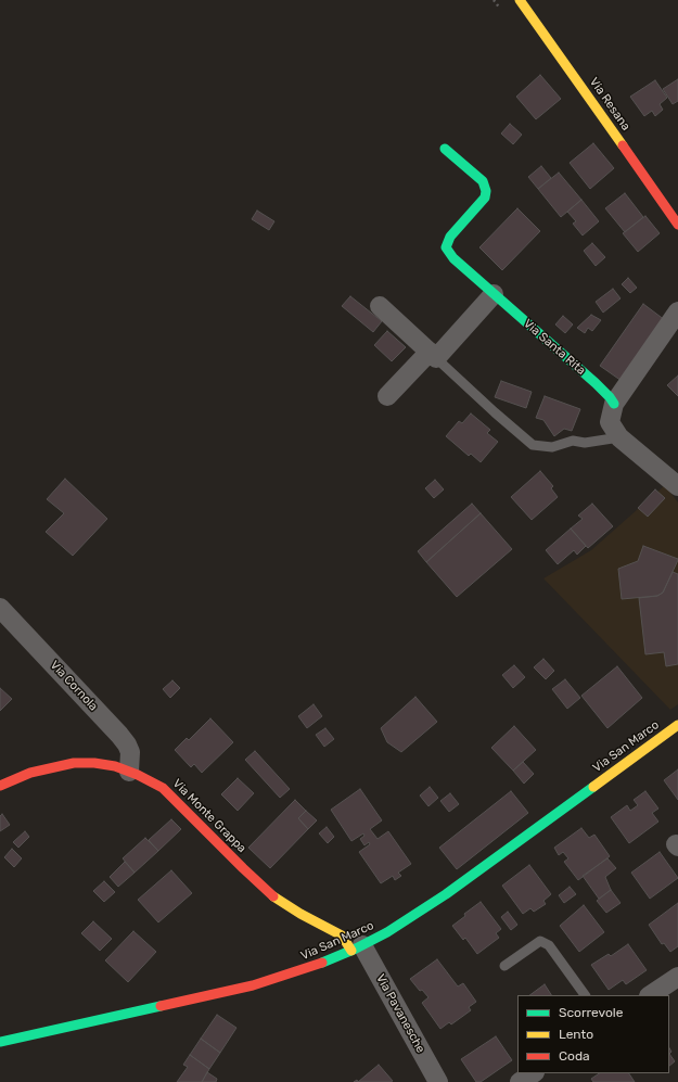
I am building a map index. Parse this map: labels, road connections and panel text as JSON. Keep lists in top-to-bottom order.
{
  "streets": {
    "street": [
      "Via Resana",
      "Via Santa Rita",
      "Via Cornola",
      "Via San Marco",
      "Via Monte Grappa",
      "Via Pavanesche"
    ]
  },
  "crossings": [
    ["Via Cornola", "Via Monte Grappa"],
    ["Via San Marco", "Via Monte Grappa"],
    ["Via San Marco", "Via Pavanesche"],
    ["Via Monte Grappa", "Via Pavanesche"]
  ],
  "legend": ["Scorrevole", "Lento", "Coda"]
}
